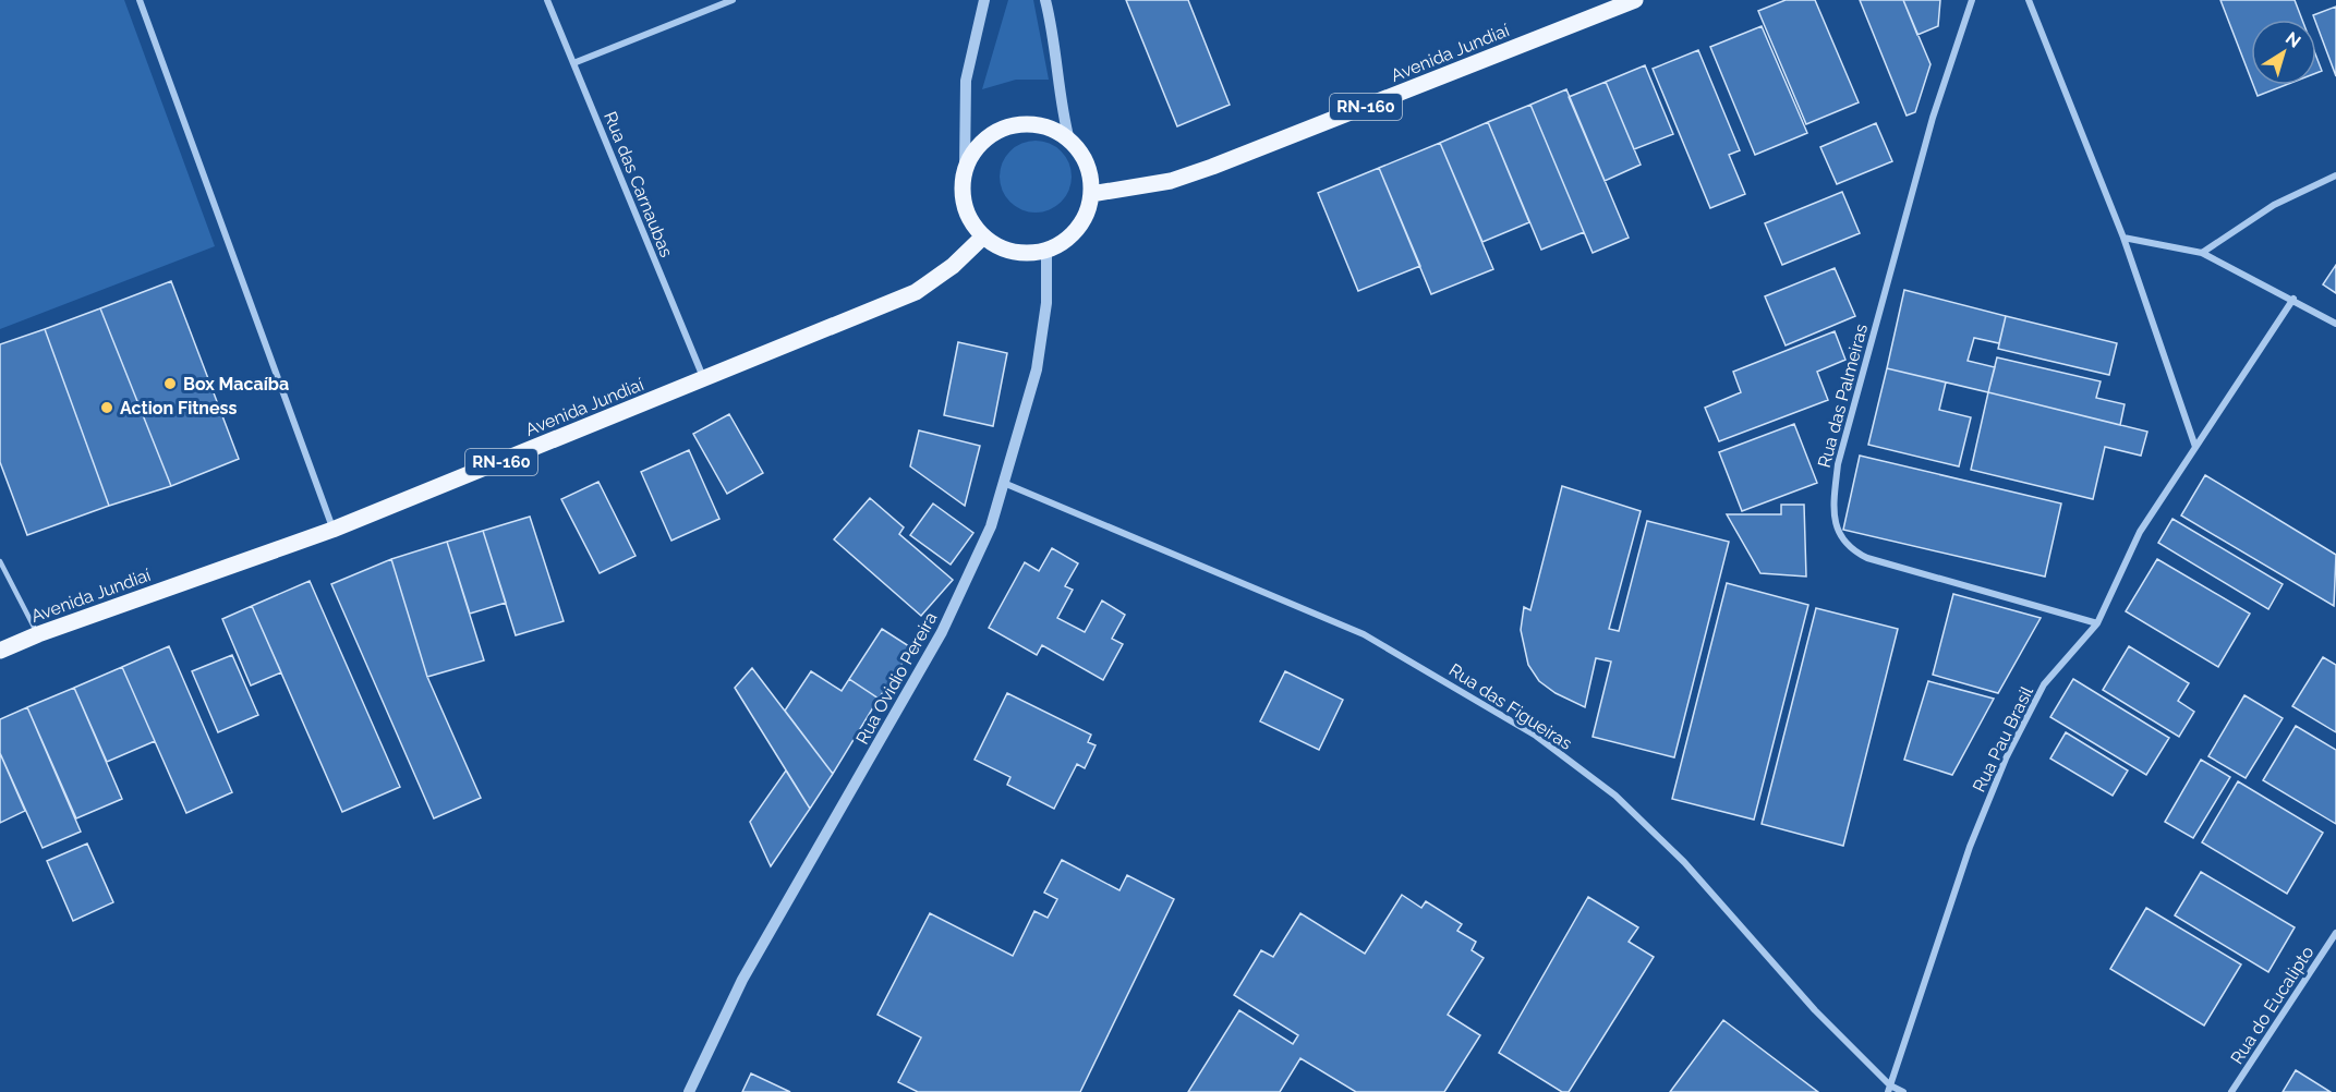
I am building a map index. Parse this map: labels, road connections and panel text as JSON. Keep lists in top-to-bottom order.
{
  "streets": {
    "main road": ["Avenida Jundiaí", "RN-160"],
    "street": [
      "Rua das Carnaubas",
      "Rua das Palmeiras",
      "Rua Ovidio Pereira",
      "Rua das Figueiras",
      "Rua Pau Brasil",
      "Rua do Eucalipto"
    ]
  },
  "crossings": [
    ["Avenida Jundiaí", "Rua das Carnaubas"],
    ["Avenida Jundiaí", "Rua Ovidio Pereira"],
    ["Rua das Palmeiras", "Rua Pau Brasil"],
    ["Rua Ovidio Pereira", "Rua das Figueiras"],
    ["Rua das Figueiras", "Rua Pau Brasil"]
  ],
  "places": ["Box Macaíba", "Action Fitness"],
  "north": "top right"
}
